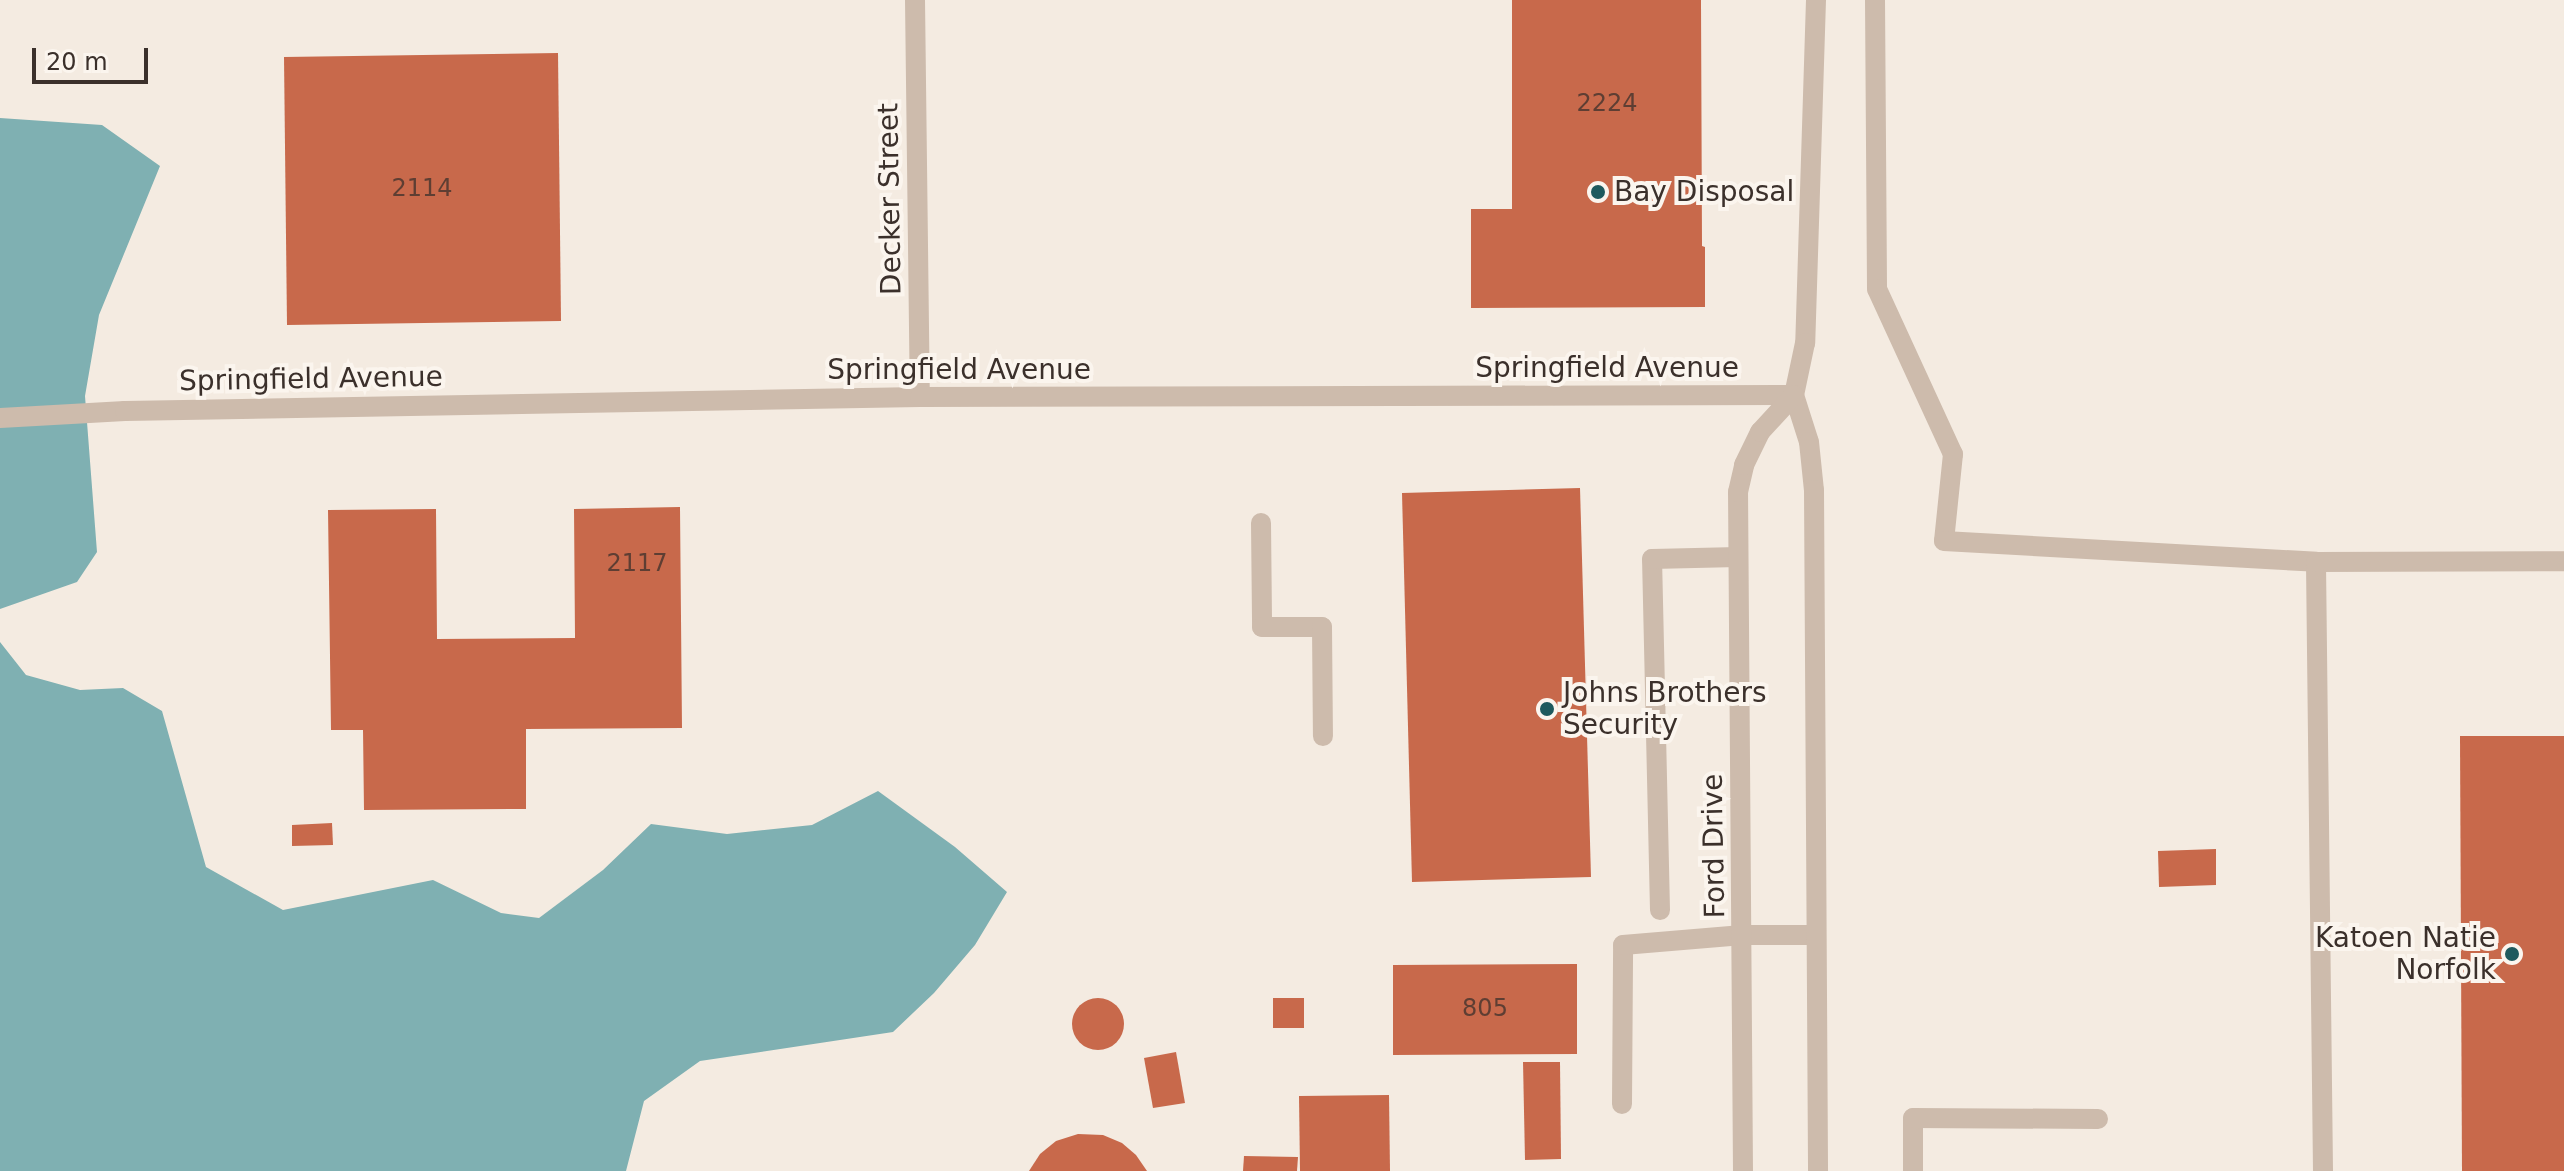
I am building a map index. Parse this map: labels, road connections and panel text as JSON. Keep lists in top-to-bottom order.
{
  "streets": {
    "street": ["Decker Street", "Springfield Avenue", "Ford Drive"]
  },
  "crossings": [
    ["Decker Street", "Springfield Avenue"],
    ["Springfield Avenue", "Ford Drive"]
  ],
  "places": ["Bay Disposal", "Johns Brothers Security", "Katoen Natie Norfolk"],
  "house_numbers": [
    "2224",
    "2114",
    "2117",
    "805"
  ],
  "scale_bar": "20 m"
}
